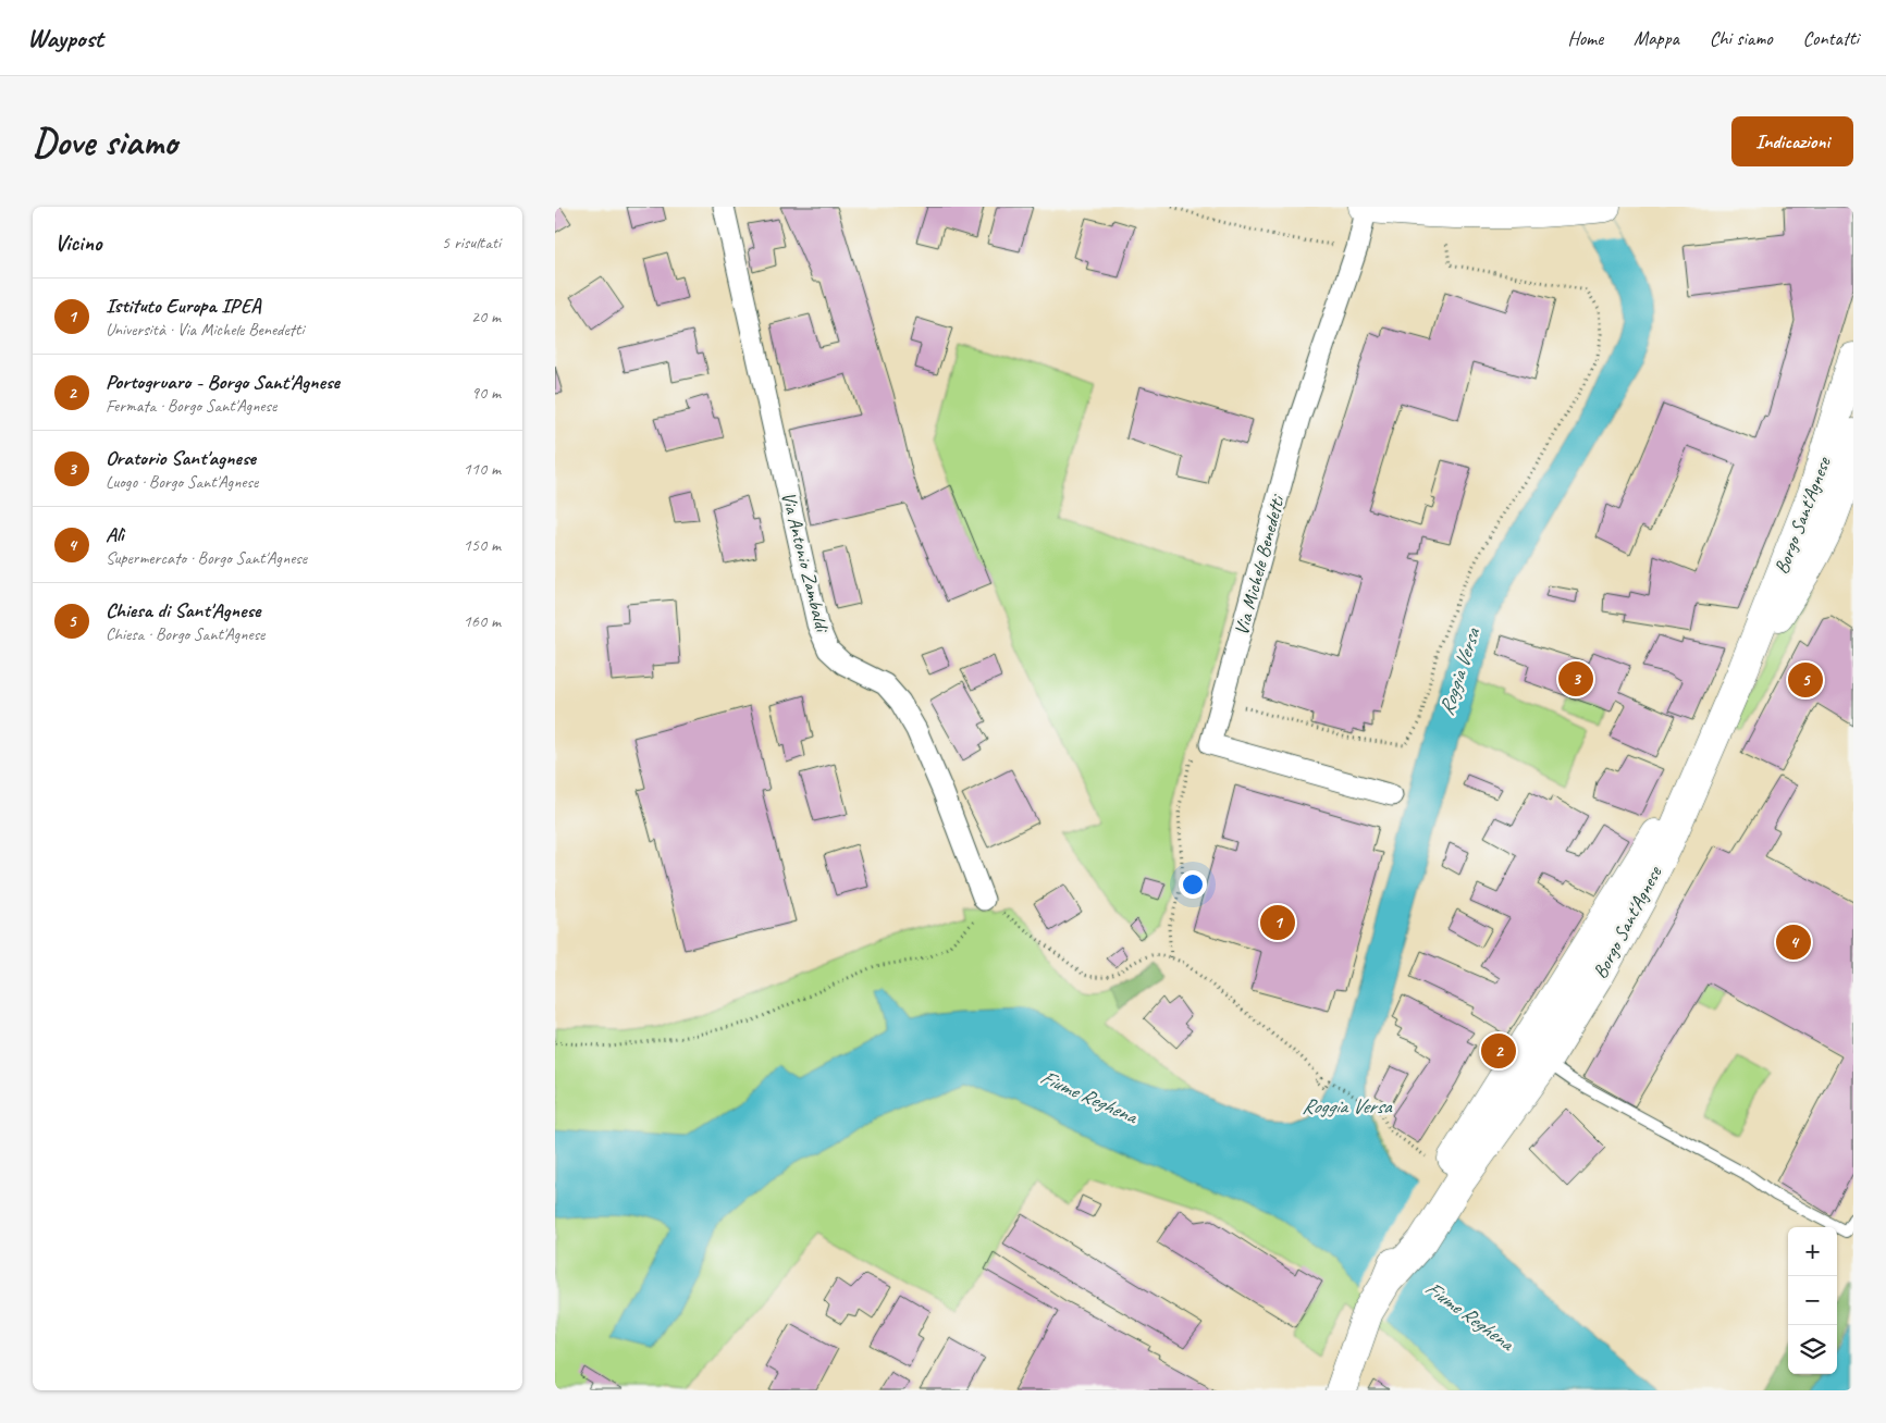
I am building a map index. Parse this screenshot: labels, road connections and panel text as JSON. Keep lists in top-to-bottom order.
{
  "streets": {
    "main road": ["Borgo Sant'Agnese"],
    "street": ["Via Antonio Zambaldi", "Via Michele Benedetti"]
  },
  "water": ["Roggia Versa", "Fiume Reghena"],
  "page": {
    "header": "Waypost",
    "nav": [
      "Home",
      "Mappa",
      "Chi siamo",
      "Contatti"
    ],
    "buttons": "Indicazioni",
    "title": "Dove siamo",
    "heading": ["Vicino", "5 risultati"],
    "list": [
      {
        "mark": "1",
        "name": "Istituto Europa IPEA",
        "note": "Università · Via Michele Benedetti",
        "value": "20 m"
      },
      {
        "mark": "2",
        "name": "Portogruaro - Borgo Sant'Agnese",
        "note": "Fermata · Borgo Sant'Agnese",
        "value": "90 m"
      },
      {
        "mark": "3",
        "name": "Oratorio Sant'agnese",
        "note": "Luogo · Borgo Sant'Agnese",
        "value": "110 m"
      },
      {
        "mark": "4",
        "name": "Alì",
        "note": "Supermercato · Borgo Sant'Agnese",
        "value": "150 m"
      },
      {
        "mark": "5",
        "name": "Chiesa di Sant'Agnese",
        "note": "Chiesa · Borgo Sant'Agnese",
        "value": "160 m"
      }
    ],
    "pins": [
      "3",
      "5",
      "1",
      "4",
      "2"
    ],
    "map_buttons": ["+", "−"]
  }
}
